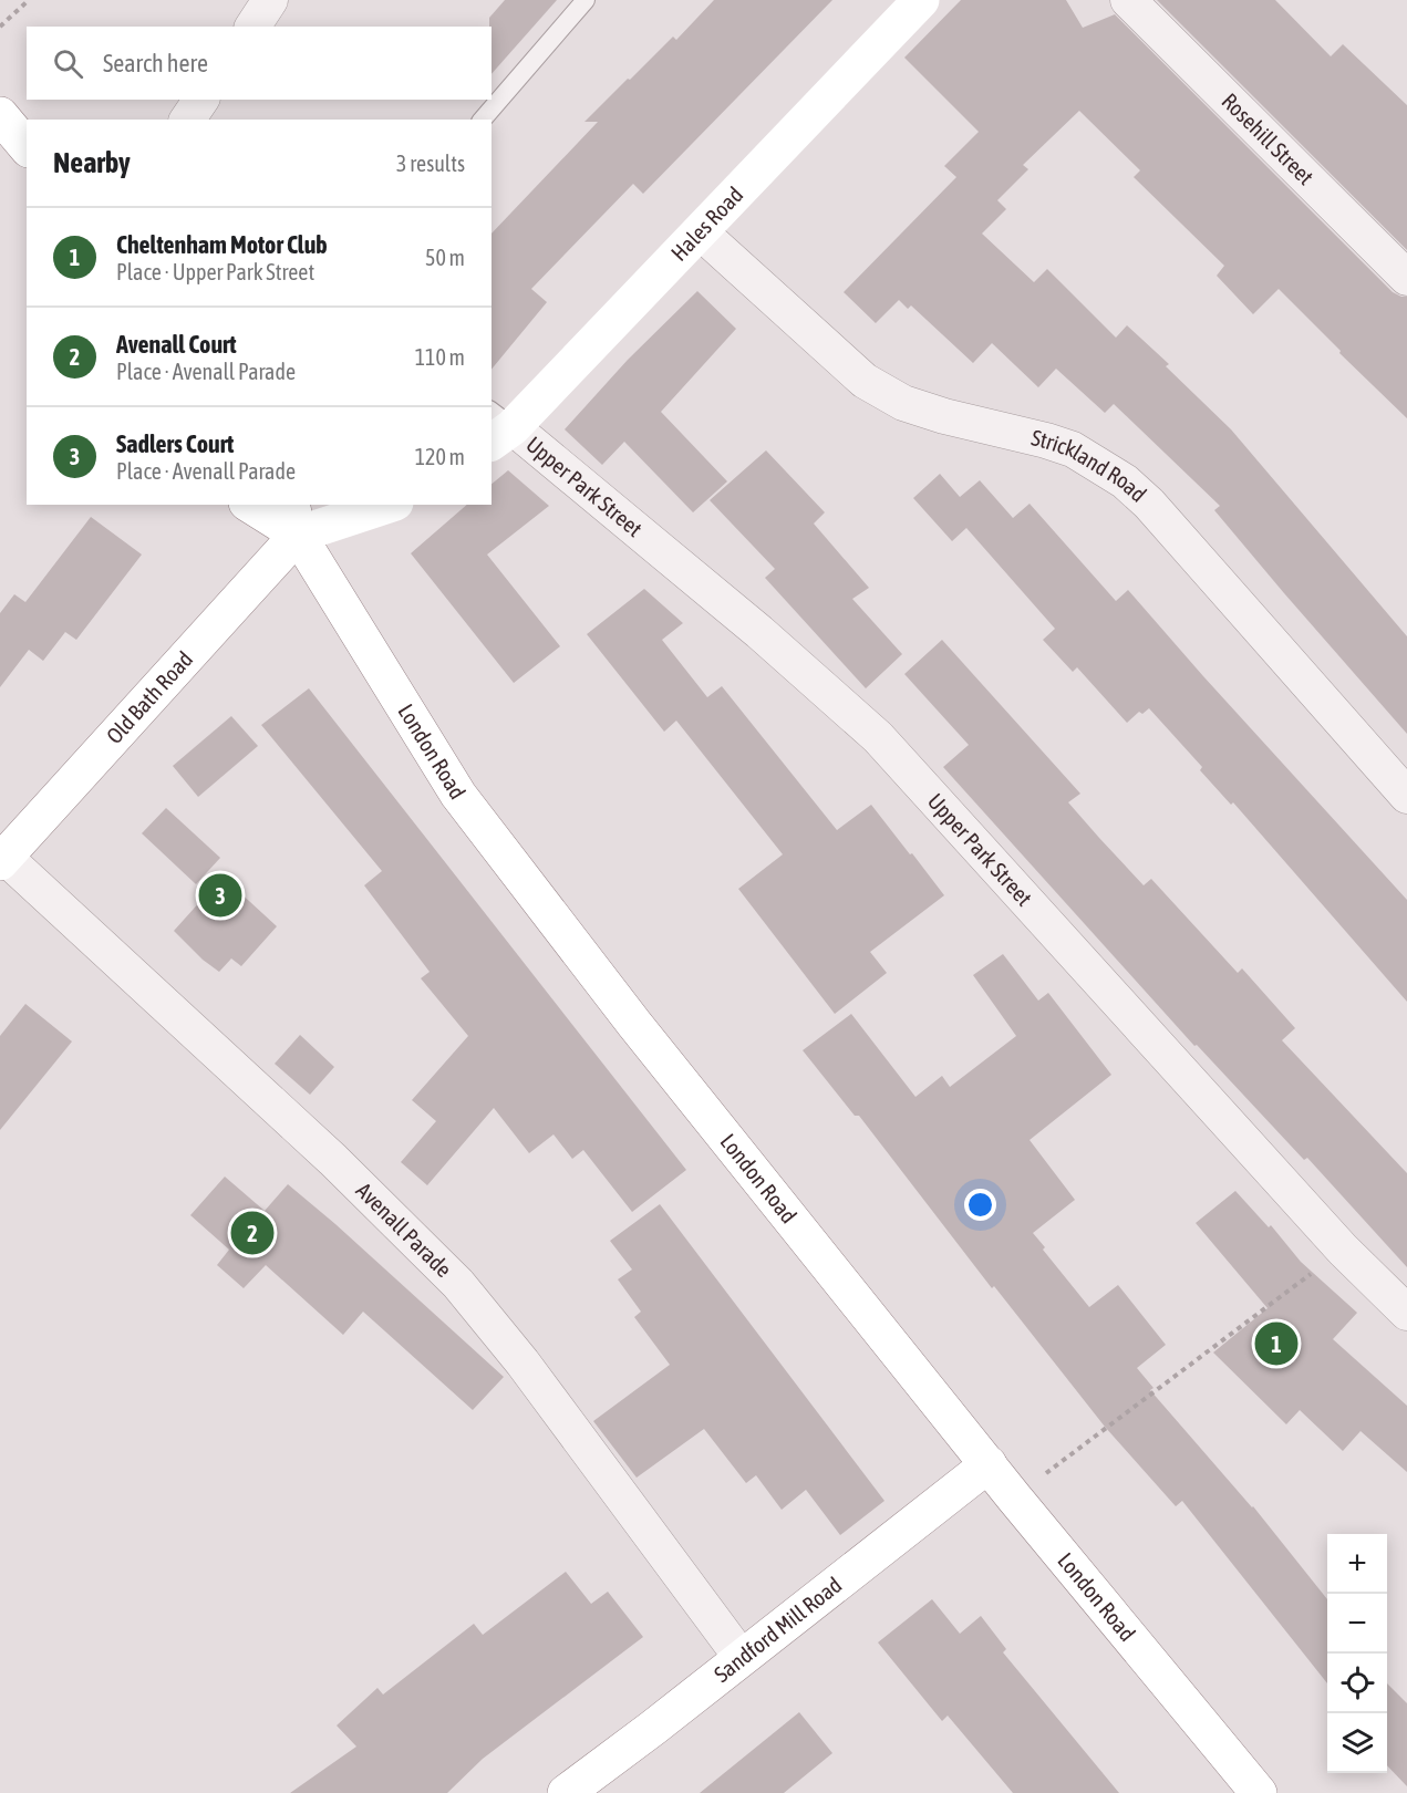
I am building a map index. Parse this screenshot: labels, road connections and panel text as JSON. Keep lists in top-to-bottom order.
{
  "streets": {
    "main road": [
      "Hales Road",
      "Old Bath Road",
      "London Road",
      "Sandford Mill Road"
    ],
    "street": [
      "Rosehill Street",
      "Strickland Road",
      "Upper Park Street",
      "Avenall Parade"
    ]
  },
  "crossings": [
    ["Hales Road", "Strickland Road"],
    ["Hales Road", "Upper Park Street"],
    ["Old Bath Road", "London Road"],
    ["Old Bath Road", "Avenall Parade"],
    ["London Road", "Sandford Mill Road"],
    ["Avenall Parade", "Sandford Mill Road"]
  ],
  "page": {
    "search": "Search here",
    "heading": ["Nearby", "3 results"],
    "list": [
      {
        "mark": "1",
        "name": "Cheltenham Motor Club",
        "note": "Place · Upper Park Street",
        "value": "50 m"
      },
      {
        "mark": "2",
        "name": "Avenall Court",
        "note": "Place · Avenall Parade",
        "value": "110 m"
      },
      {
        "mark": "3",
        "name": "Sadlers Court",
        "note": "Place · Avenall Parade",
        "value": "120 m"
      }
    ],
    "pins": ["3", "2", "1"],
    "map_buttons": ["+", "−"]
  }
}
